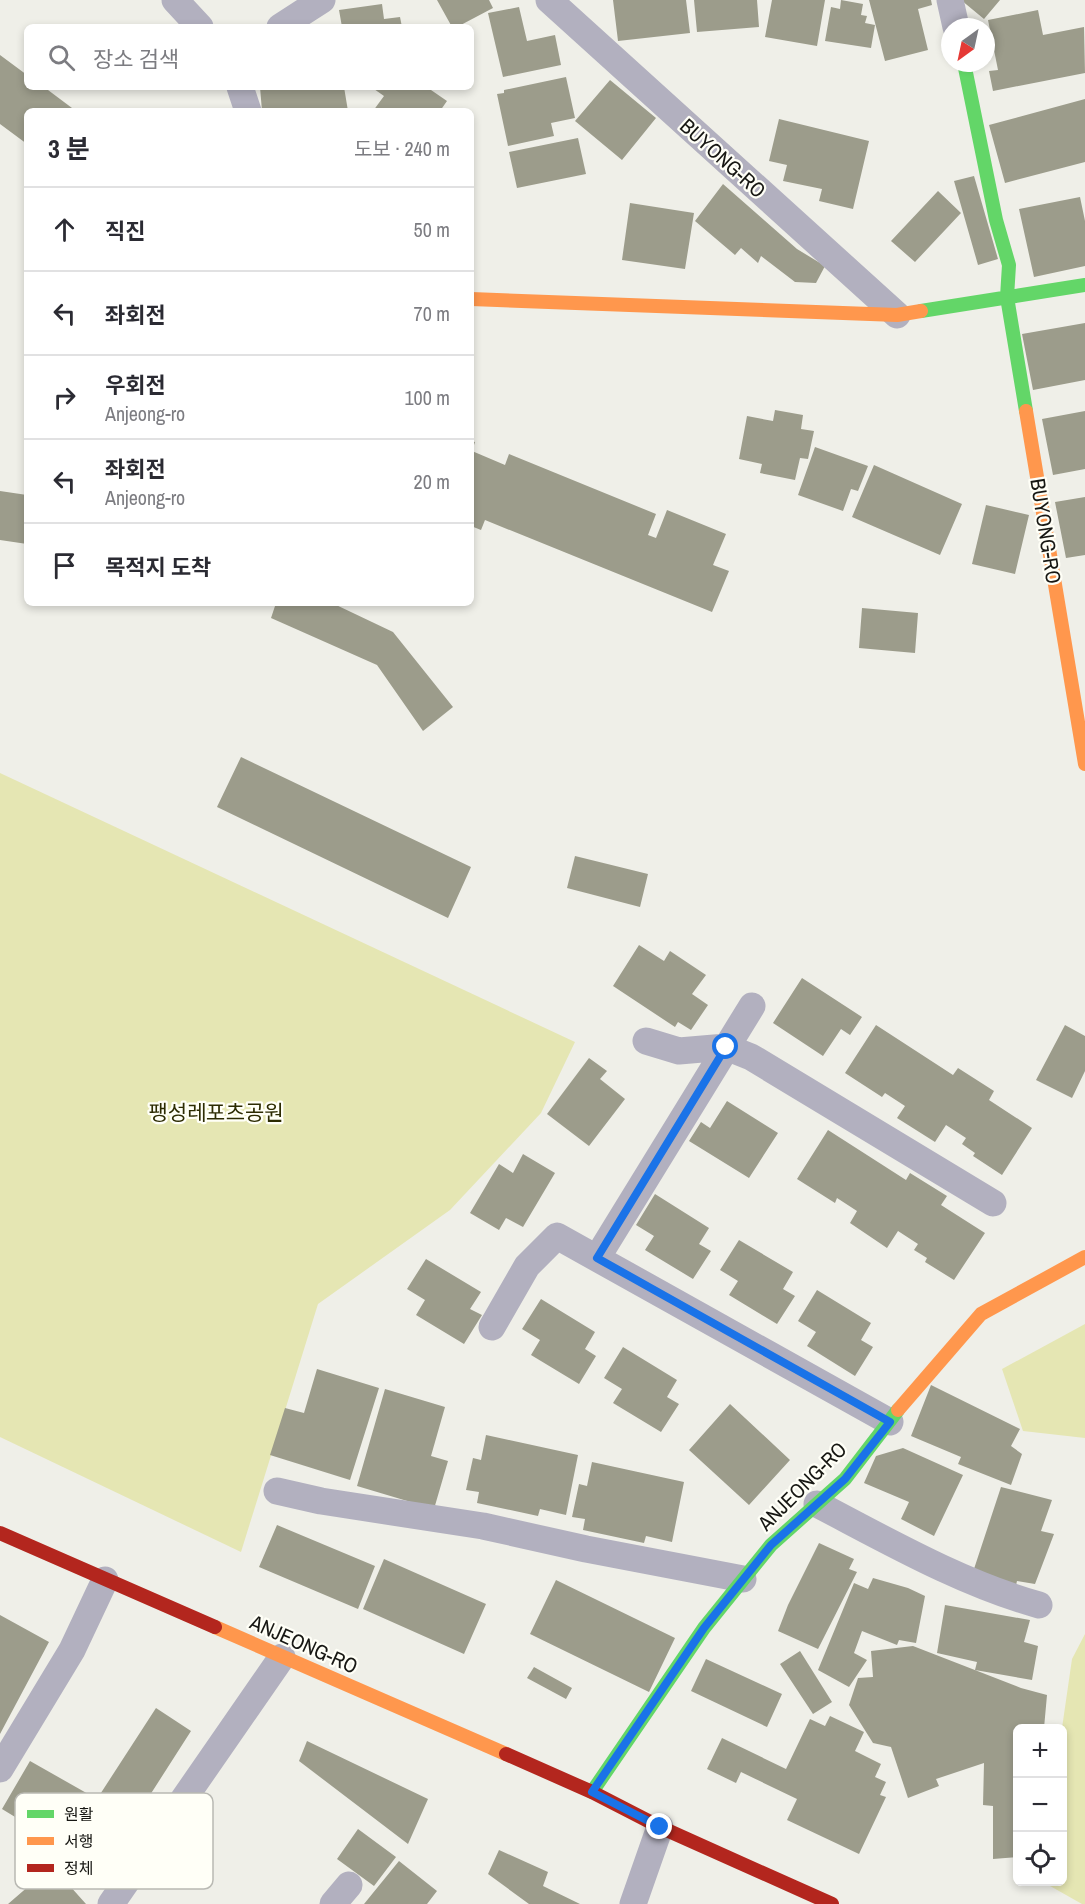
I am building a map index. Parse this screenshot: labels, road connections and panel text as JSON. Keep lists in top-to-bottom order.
{
  "streets": {
    "street": ["BUYONG-RO", "ANJEONG-RO"]
  },
  "parks": ["팽성레포츠공원"],
  "legend": ["원활", "서행", "정체"],
  "north": "bottom left",
  "page": {
    "search": "장소 검색",
    "heading": ["3 분", "도보 · 240 m"],
    "list": [
      ["직진", "50 m"],
      ["좌회전", "70 m"],
      ["우회전", "Anjeong-ro", "100 m"],
      ["좌회전", "Anjeong-ro", "20 m"],
      "목적지 도착"
    ],
    "map_buttons": ["+", "−"]
  }
}
